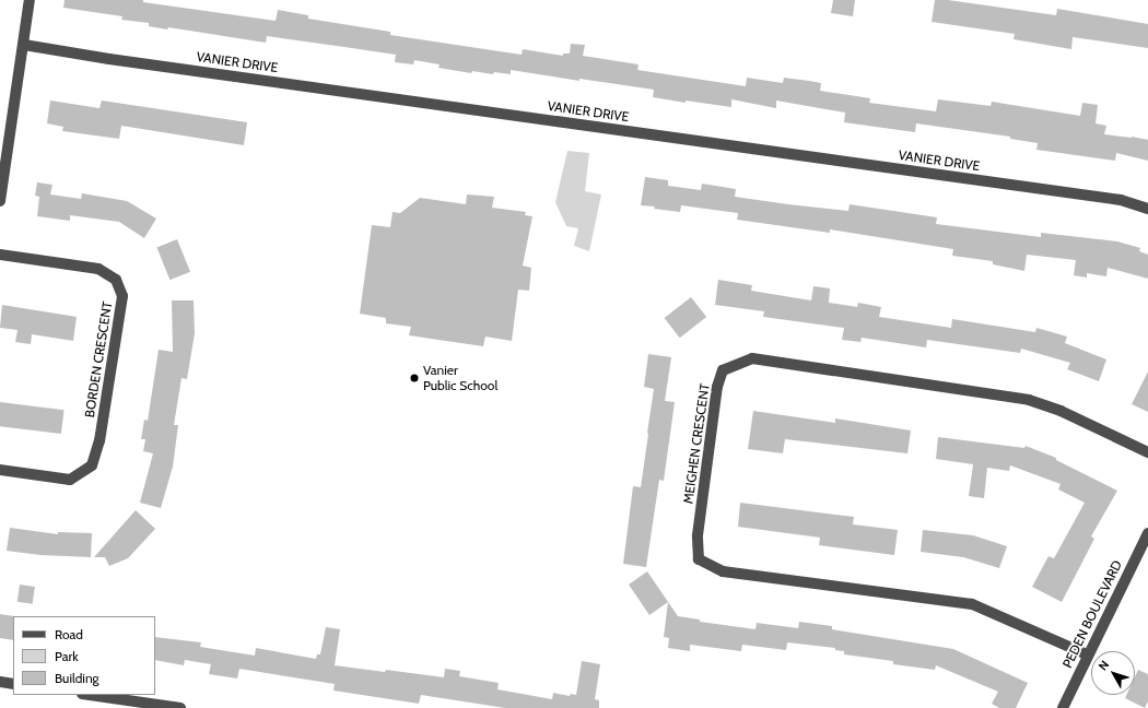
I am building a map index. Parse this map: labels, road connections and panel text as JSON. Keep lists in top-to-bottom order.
{
  "streets": {
    "street": [
      "VANIER DRIVE",
      "BORDEN CRESCENT",
      "MEIGHEN CRESCENT",
      "PEDEN BOULEVARD"
    ]
  },
  "crossings": [
    ["MEIGHEN CRESCENT", "PEDEN BOULEVARD"]
  ],
  "places": ["Vanier Public School"],
  "legend": ["Road", "Park", "Building"],
  "north": "top left"
}
